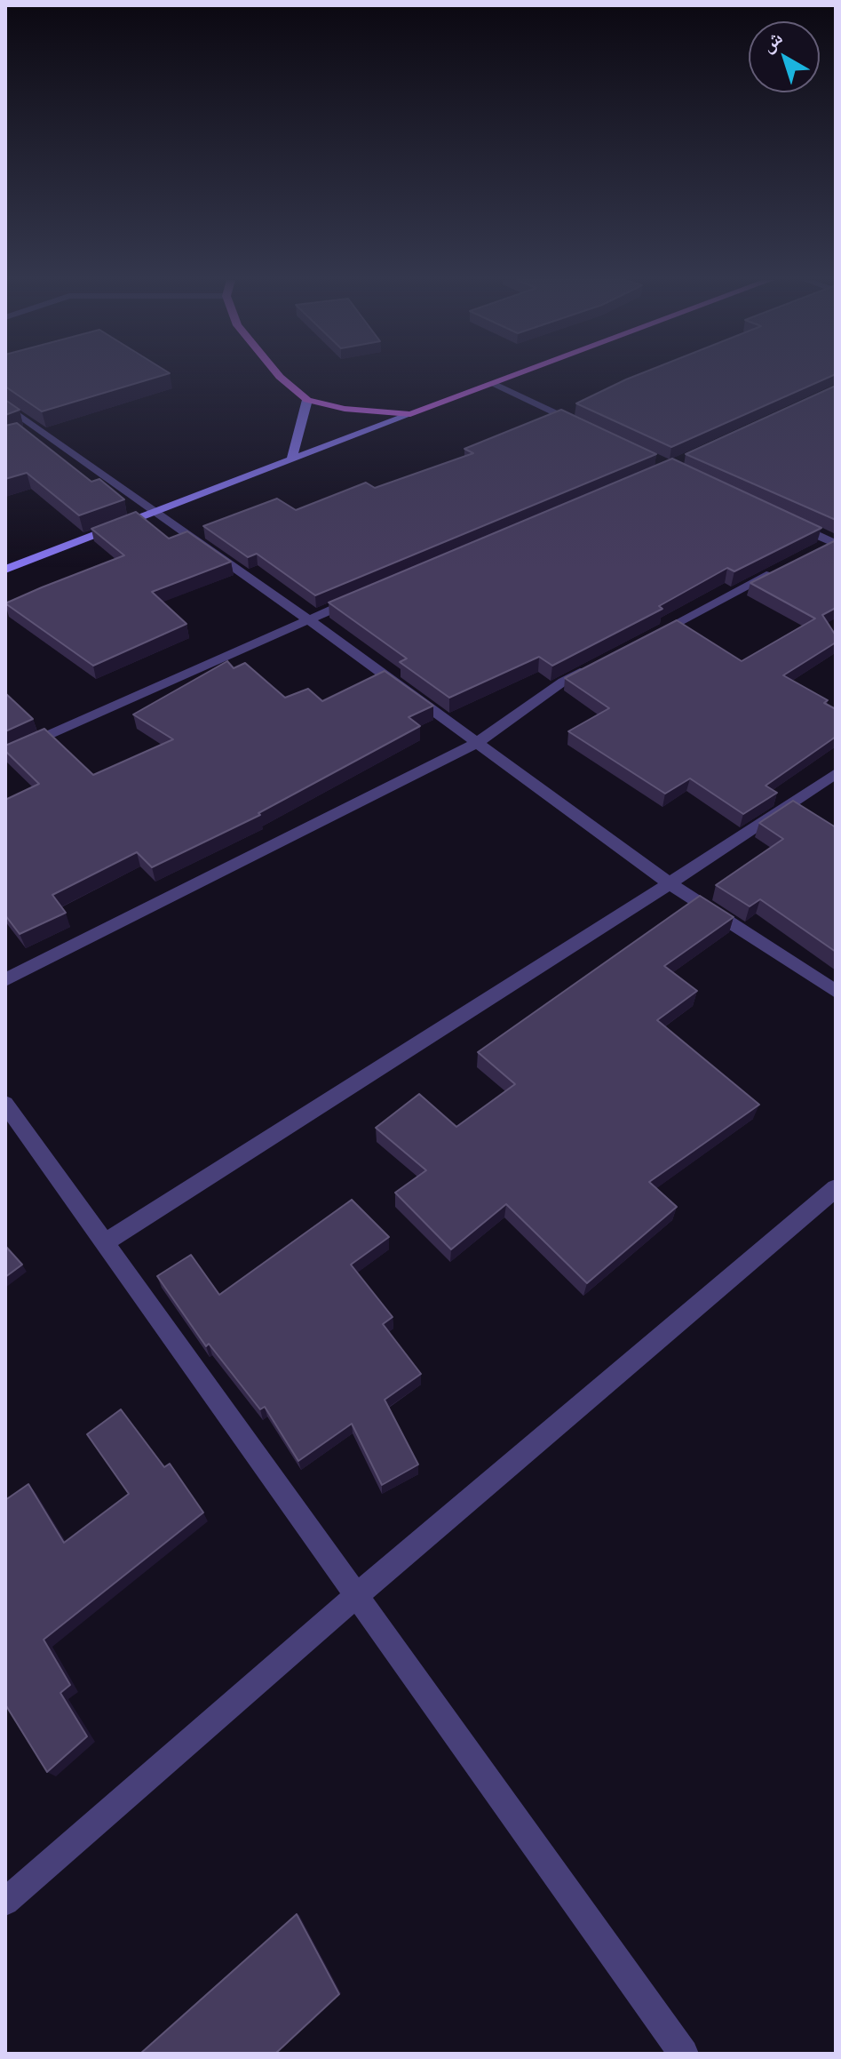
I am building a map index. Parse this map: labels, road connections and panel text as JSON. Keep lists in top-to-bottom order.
{
  "north": "top left"
}
